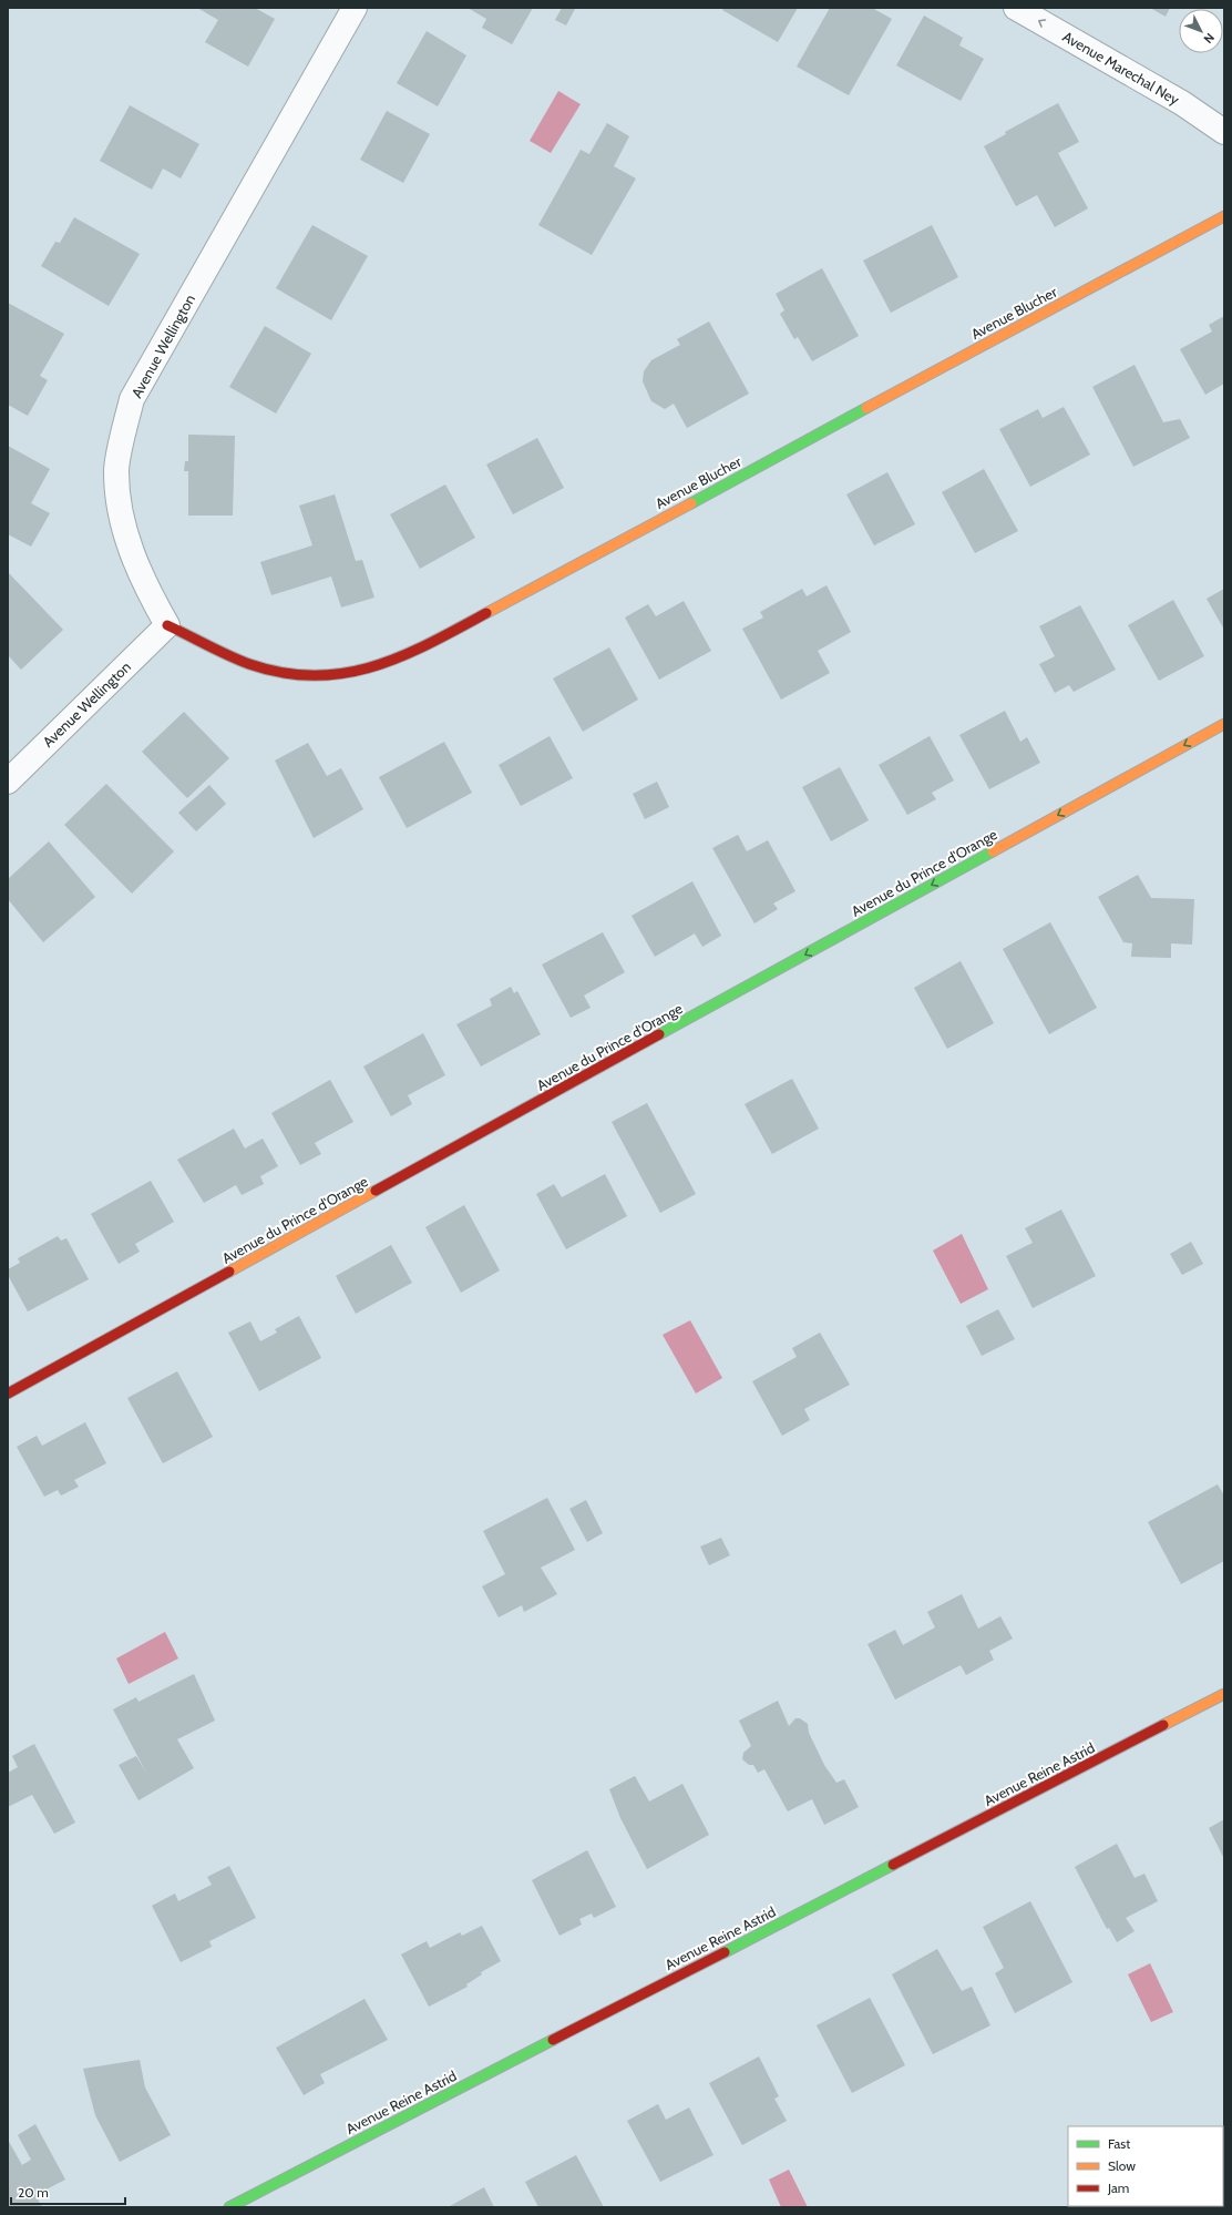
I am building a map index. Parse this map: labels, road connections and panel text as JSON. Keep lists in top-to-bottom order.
{
  "streets": {
    "street": [
      "Avenue Marechal Ney",
      "Avenue Blucher",
      "Avenue Wellington",
      "Avenue du Prince d'Orange",
      "Avenue Reine Astrid"
    ]
  },
  "crossings": [
    ["Avenue Blucher", "Avenue Wellington"]
  ],
  "one_way": ["Avenue Marechal Ney", "Avenue du Prince d'Orange"],
  "legend": ["Fast", "Slow", "Jam"],
  "scale_bar": "20 m",
  "north": "bottom right"
}
